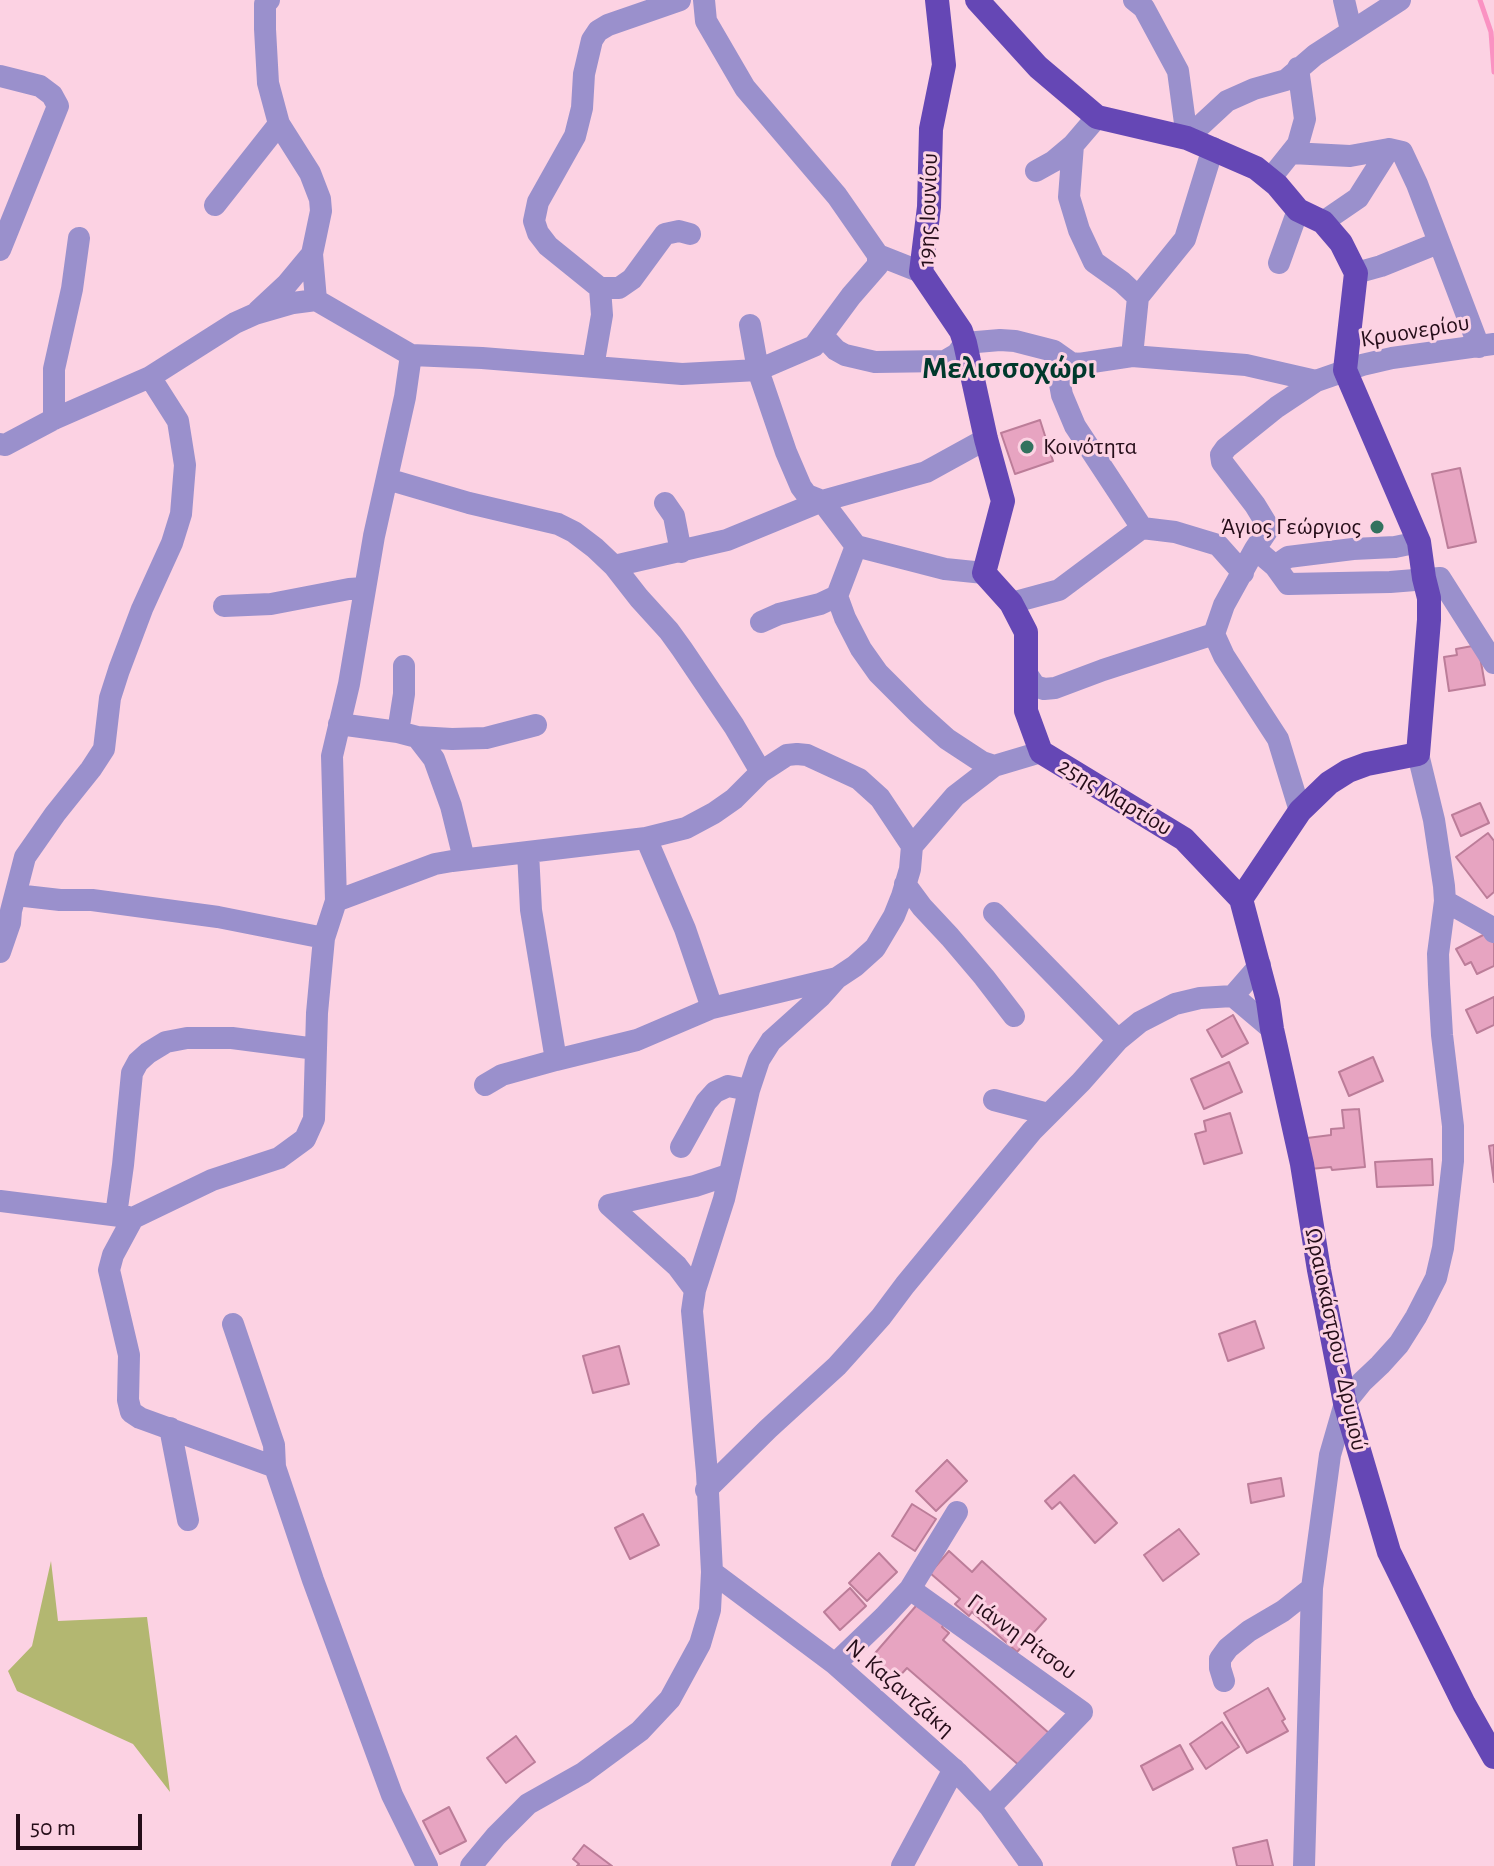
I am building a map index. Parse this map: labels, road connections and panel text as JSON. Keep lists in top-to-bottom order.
{
  "streets": {
    "main road": ["19ης Ιουνίου", "25ης Μαρτίου", "Ωραιοκάστρου - Δρυμού"],
    "street": ["Κρυονερίου", "Γιάννη Ρίτσου", "Ν. Καζαντζάκη"]
  },
  "crossings": [
    ["25ης Μαρτίου", "Ωραιοκάστρου - Δρυμού"],
    ["Γιάννη Ρίτσου", "Ν. Καζαντζάκη"]
  ],
  "districts": ["Μελισσοχώρι"],
  "places": ["Κοινότητα", "Άγιος Γεώργιος"],
  "scale_bar": "50 m"
}
